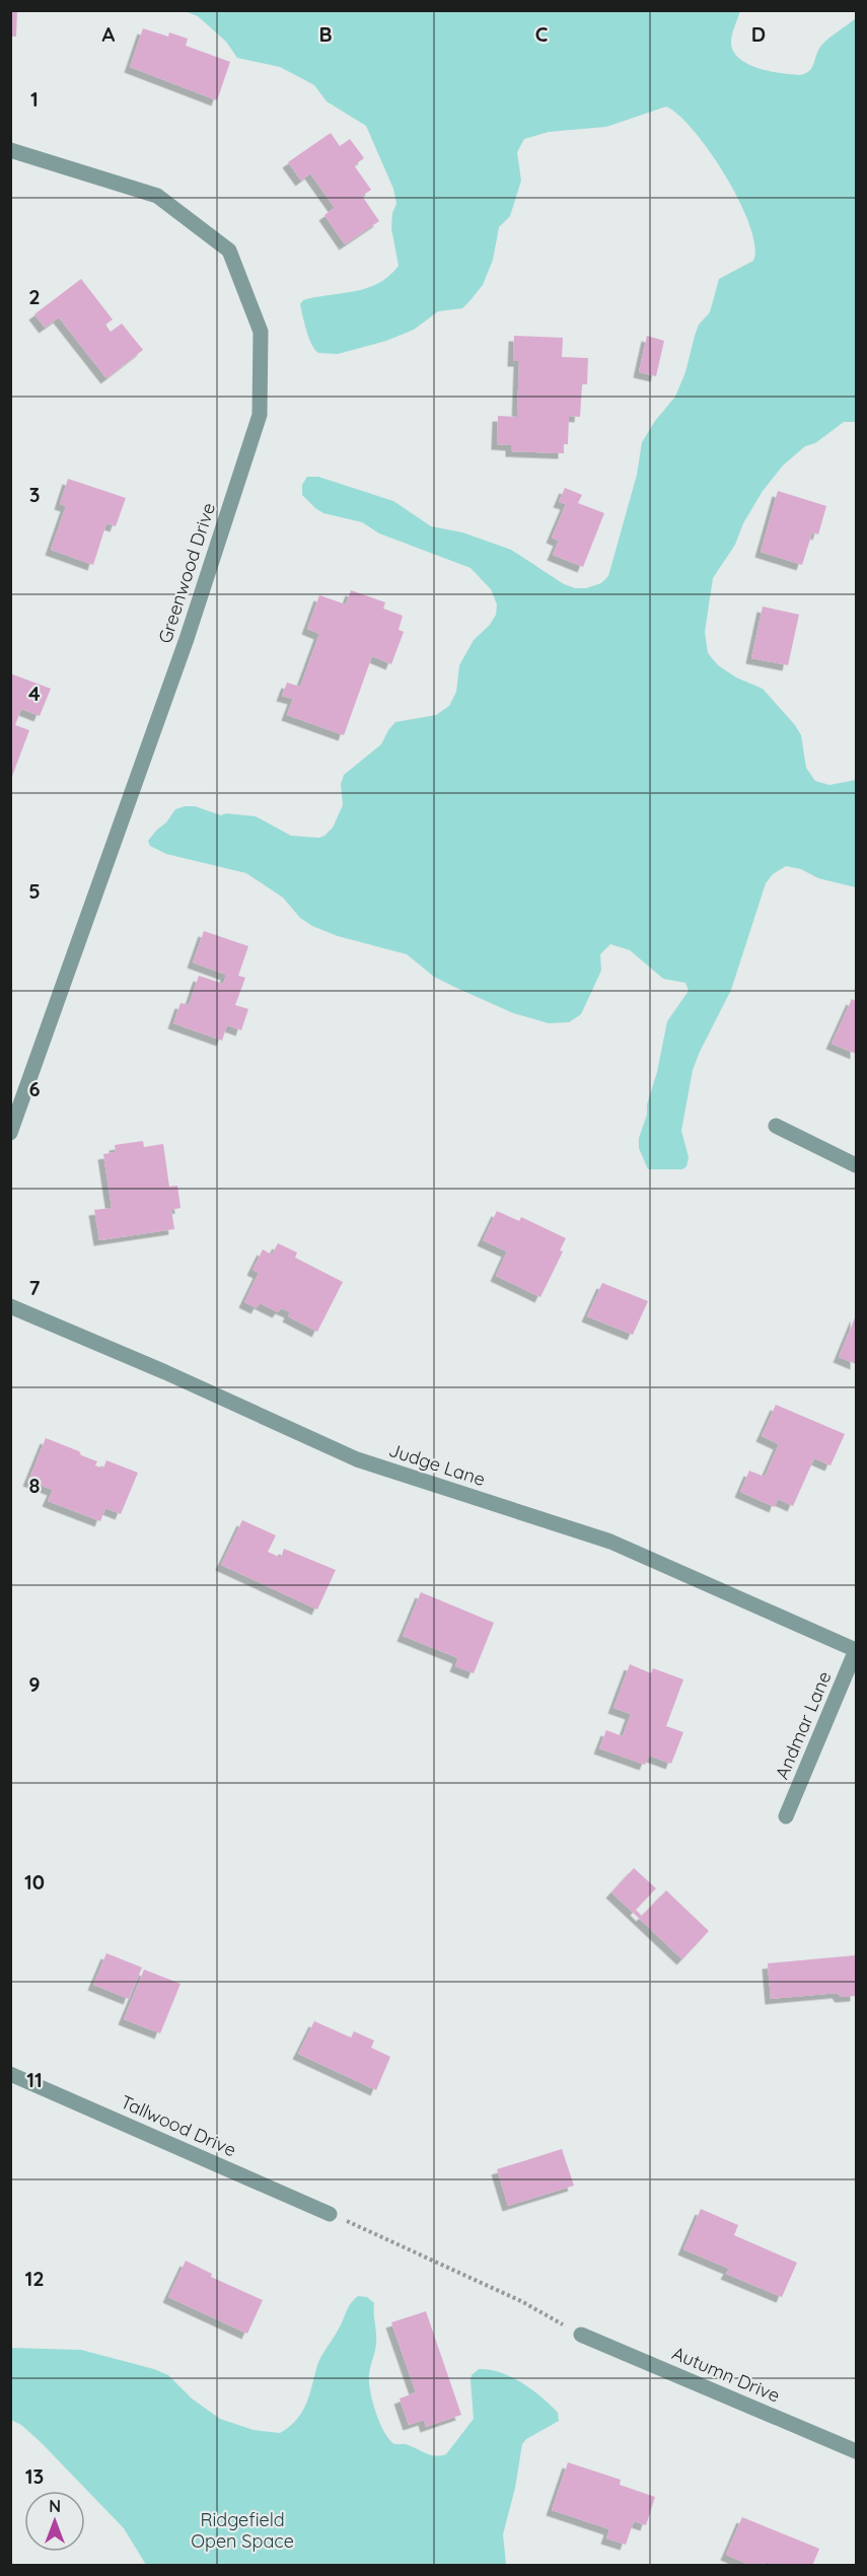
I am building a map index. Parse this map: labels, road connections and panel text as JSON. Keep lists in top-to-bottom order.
{
  "streets": {
    "street": [
      "Greenwood Drive",
      "Judge Lane",
      "Andmar Lane",
      "Tallwood Drive",
      "Autumn Drive"
    ]
  },
  "crossings": [
    ["Judge Lane", "Andmar Lane"]
  ],
  "parks": ["Ridgefield Open Space"],
  "north": "top",
  "grid": {
    "columns": [
      "A",
      "B",
      "C",
      "D"
    ],
    "rows": [
      "1",
      "2",
      "3",
      "4",
      "5",
      "6",
      "7",
      "8",
      "9",
      "10",
      "11",
      "12",
      "13"
    ]
  }
}
